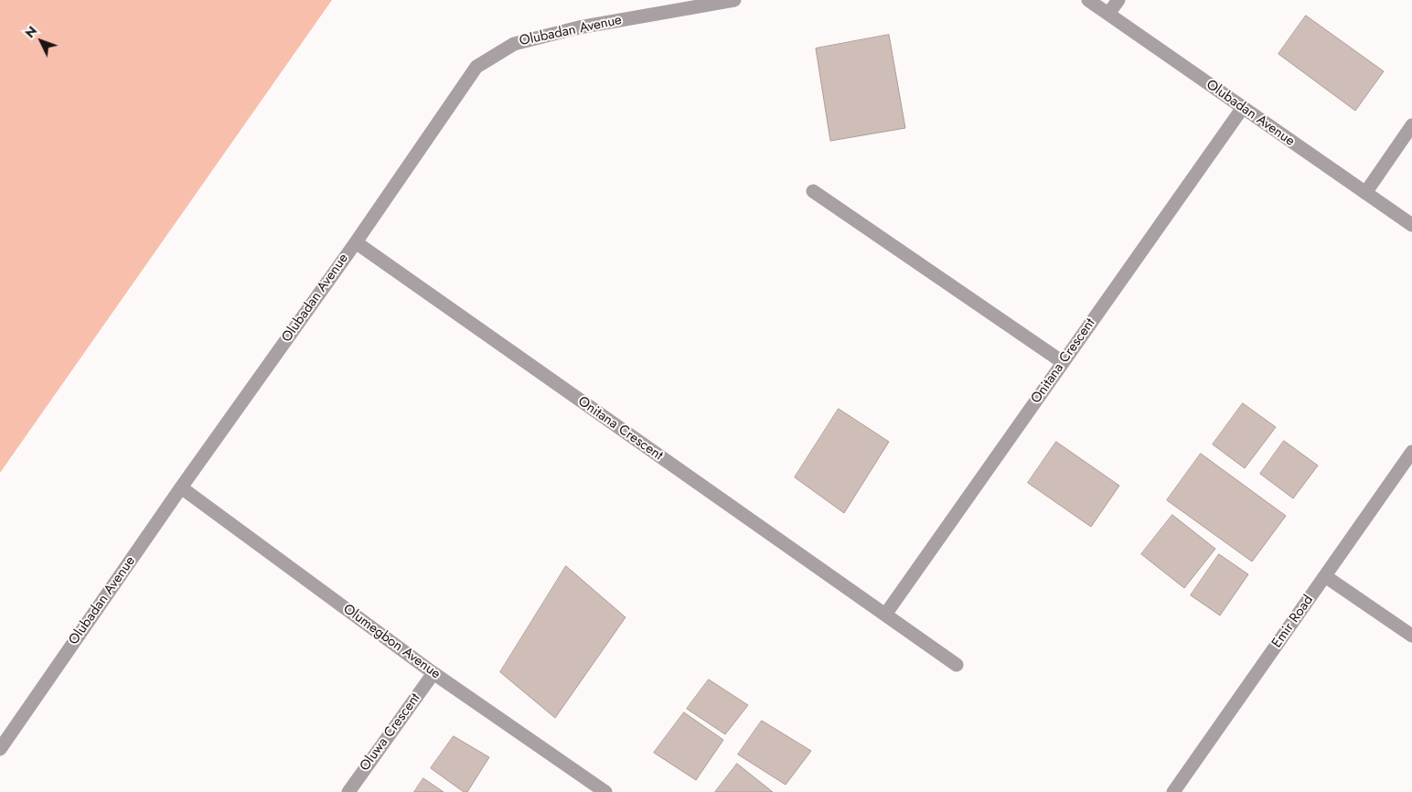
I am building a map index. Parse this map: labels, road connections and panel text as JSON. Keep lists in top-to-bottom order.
{
  "streets": {
    "street": [
      "Olubadan Avenue",
      "Onitana Crescent",
      "Emir Road",
      "Olumegbon Avenue",
      "Oluwa Crescent"
    ]
  },
  "crossings": [
    ["Olubadan Avenue", "Onitana Crescent"],
    ["Olubadan Avenue", "Olumegbon Avenue"],
    ["Olumegbon Avenue", "Oluwa Crescent"]
  ],
  "north": "top left"
}
